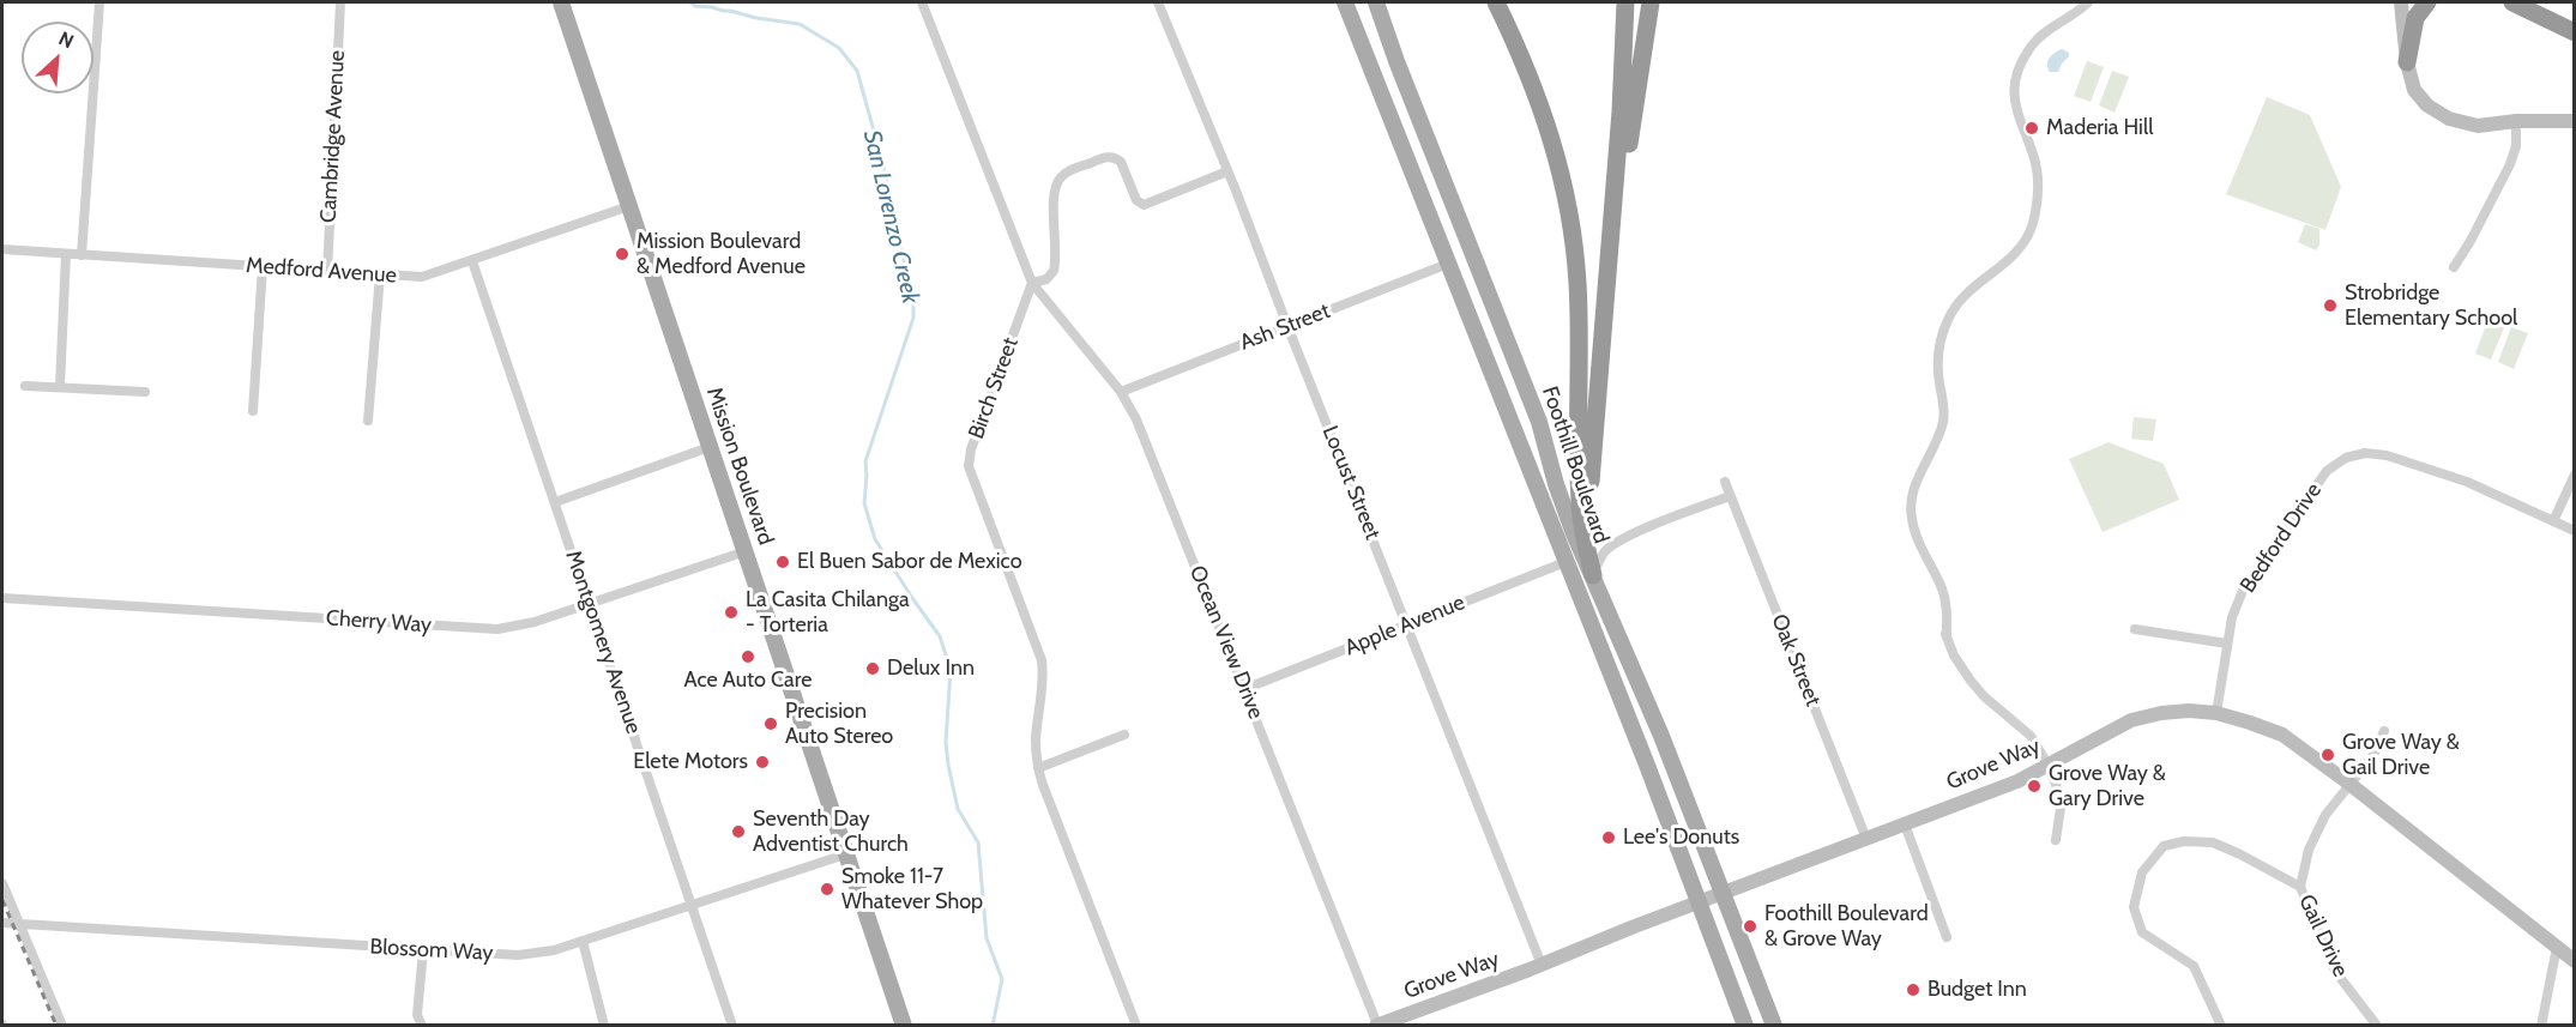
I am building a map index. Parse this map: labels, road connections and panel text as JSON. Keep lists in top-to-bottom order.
{
  "streets": {
    "main road": ["Foothill Boulevard", "Mission Boulevard", "Grove Way"],
    "street": [
      "Cambridge Avenue",
      "Medford Avenue",
      "Ash Street",
      "Birch Street",
      "Locust Street",
      "Bedford Drive",
      "Cherry Way",
      "Apple Avenue",
      "Montgomery Avenue",
      "Ocean View Drive",
      "Oak Street",
      "Gail Drive",
      "Blossom Way"
    ]
  },
  "crossings": [
    ["Cambridge Avenue", "Medford Avenue"],
    ["Medford Avenue", "Mission Boulevard"],
    ["Medford Avenue", "Montgomery Avenue"],
    ["Ash Street", "Foothill Boulevard"],
    ["Ash Street", "Locust Street"],
    ["Ash Street", "Ocean View Drive"],
    ["Birch Street", "Ocean View Drive"],
    ["Foothill Boulevard", "Apple Avenue"],
    ["Foothill Boulevard", "Grove Way"],
    ["Mission Boulevard", "Cherry Way"],
    ["Mission Boulevard", "Blossom Way"],
    ["Locust Street", "Apple Avenue"],
    ["Locust Street", "Grove Way"],
    ["Bedford Drive", "Grove Way"],
    ["Cherry Way", "Montgomery Avenue"],
    ["Apple Avenue", "Ocean View Drive"],
    ["Montgomery Avenue", "Blossom Way"],
    ["Ocean View Drive", "Grove Way"],
    ["Oak Street", "Grove Way"],
    ["Grove Way", "Gail Drive"]
  ],
  "water": ["San Lorenzo Creek"],
  "places": [
    "Maderia Hill",
    "Mission Boulevard & Medford Avenue",
    "Strobridge Elementary School",
    "El Buen Sabor de Mexico",
    "La Casita Chilanga - Torteria",
    "Ace Auto Care",
    "Delux Inn",
    "Precision Auto Stereo",
    "Grove Way & Gail Drive",
    "Elete Motors",
    "Grove Way & Gary Drive",
    "Seventh Day Adventist Church",
    "Lee's Donuts",
    "Smoke 11-7 Whatever Shop",
    "Foothill Boulevard & Grove Way",
    "Budget Inn"
  ],
  "north": "top right"
}
